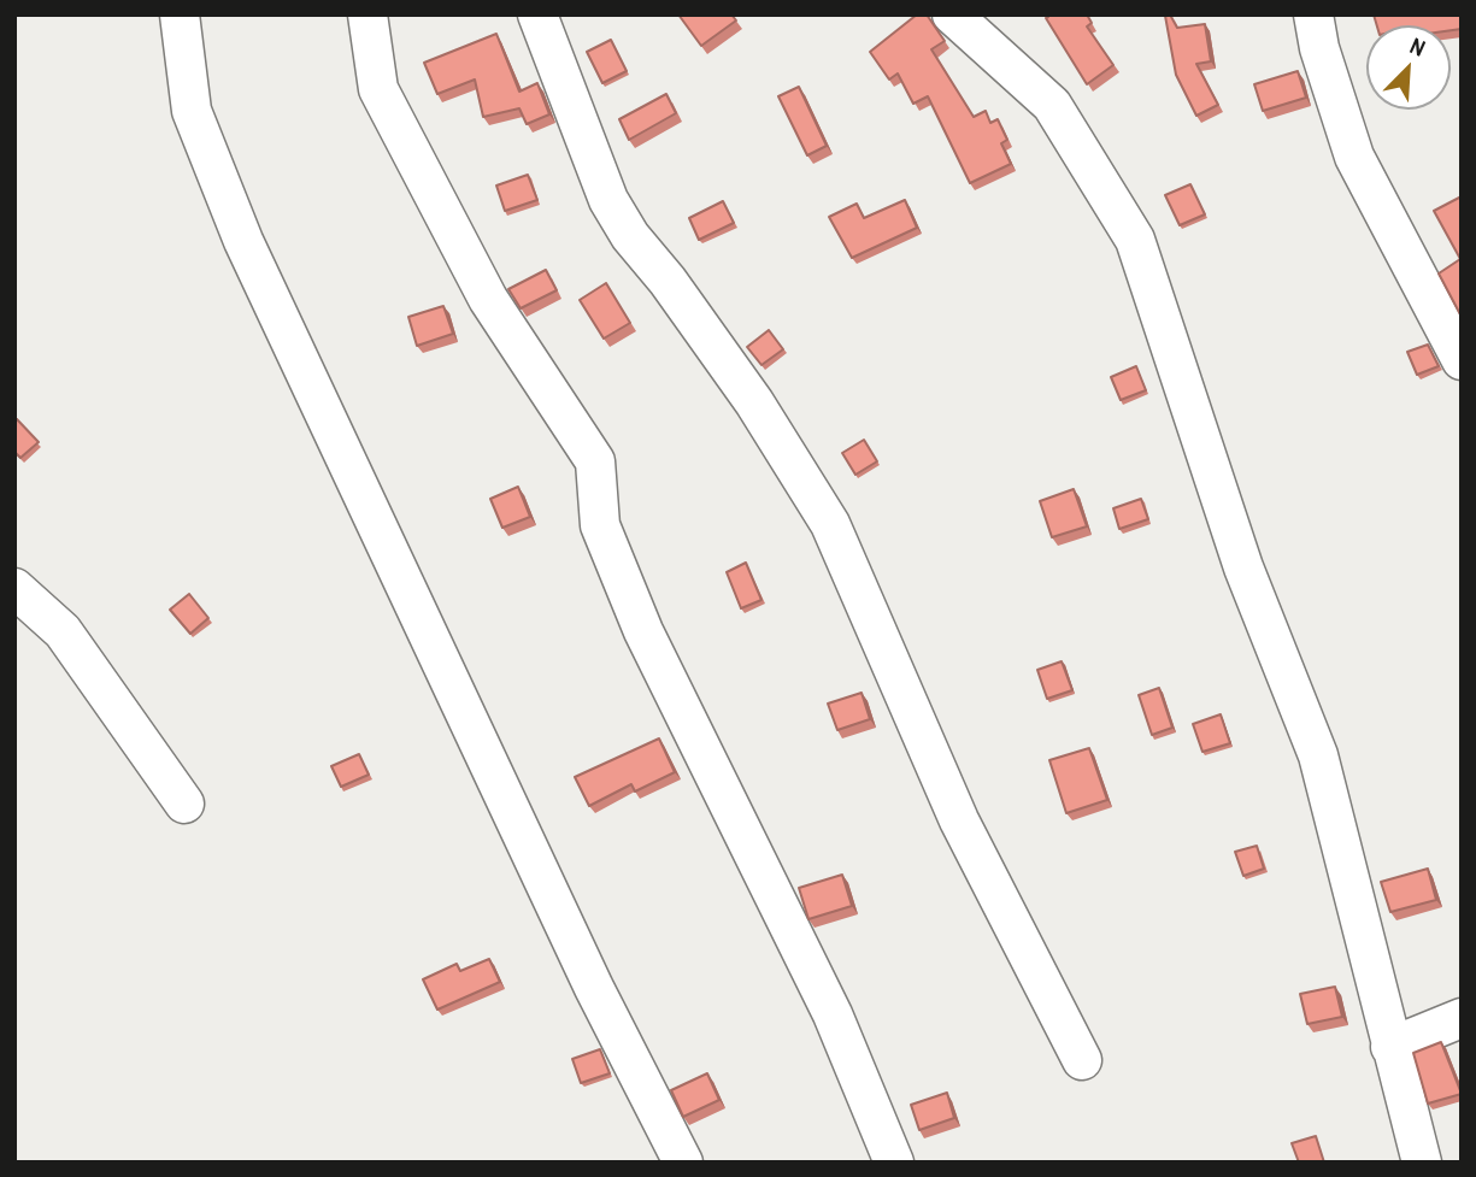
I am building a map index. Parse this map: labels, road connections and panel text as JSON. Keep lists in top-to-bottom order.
{
  "north": "top right"
}
